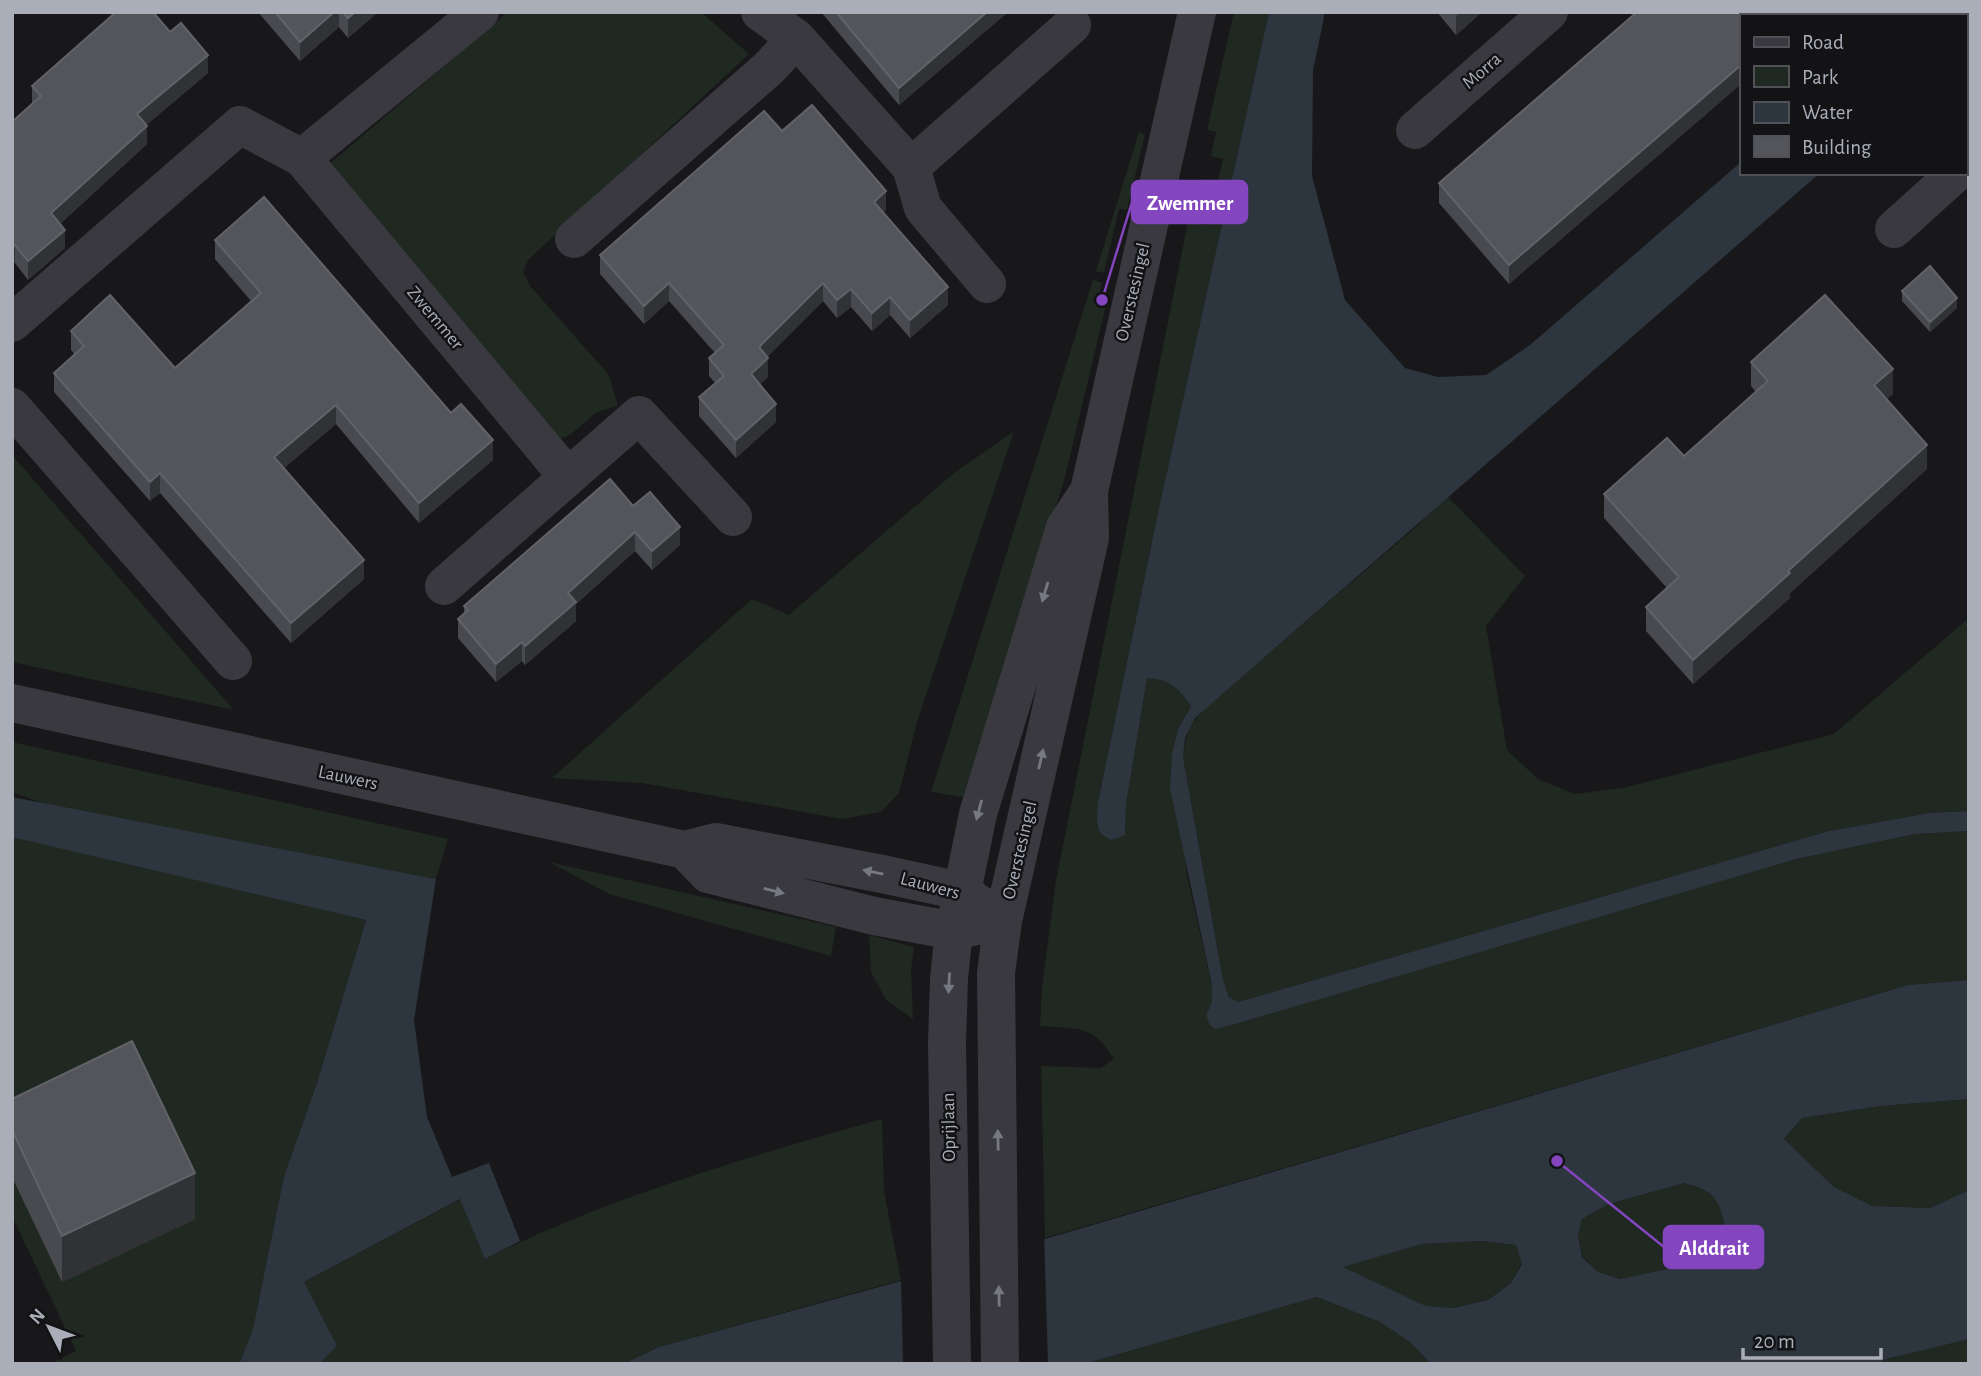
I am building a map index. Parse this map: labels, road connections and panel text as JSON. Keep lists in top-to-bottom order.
{
  "streets": {
    "street": [
      "Morra",
      "Overstesingel",
      "Zwemmer",
      "Lauwers",
      "Oprijlaan"
    ]
  },
  "crossings": [
    ["Overstesingel", "Lauwers"],
    ["Overstesingel", "Oprijlaan"],
    ["Lauwers", "Oprijlaan"]
  ],
  "places": ["Zwemmer", "Alddrait"],
  "legend": [
    "Road",
    "Park",
    "Water",
    "Building"
  ],
  "scale_bar": "20 m",
  "north": "top left"
}
